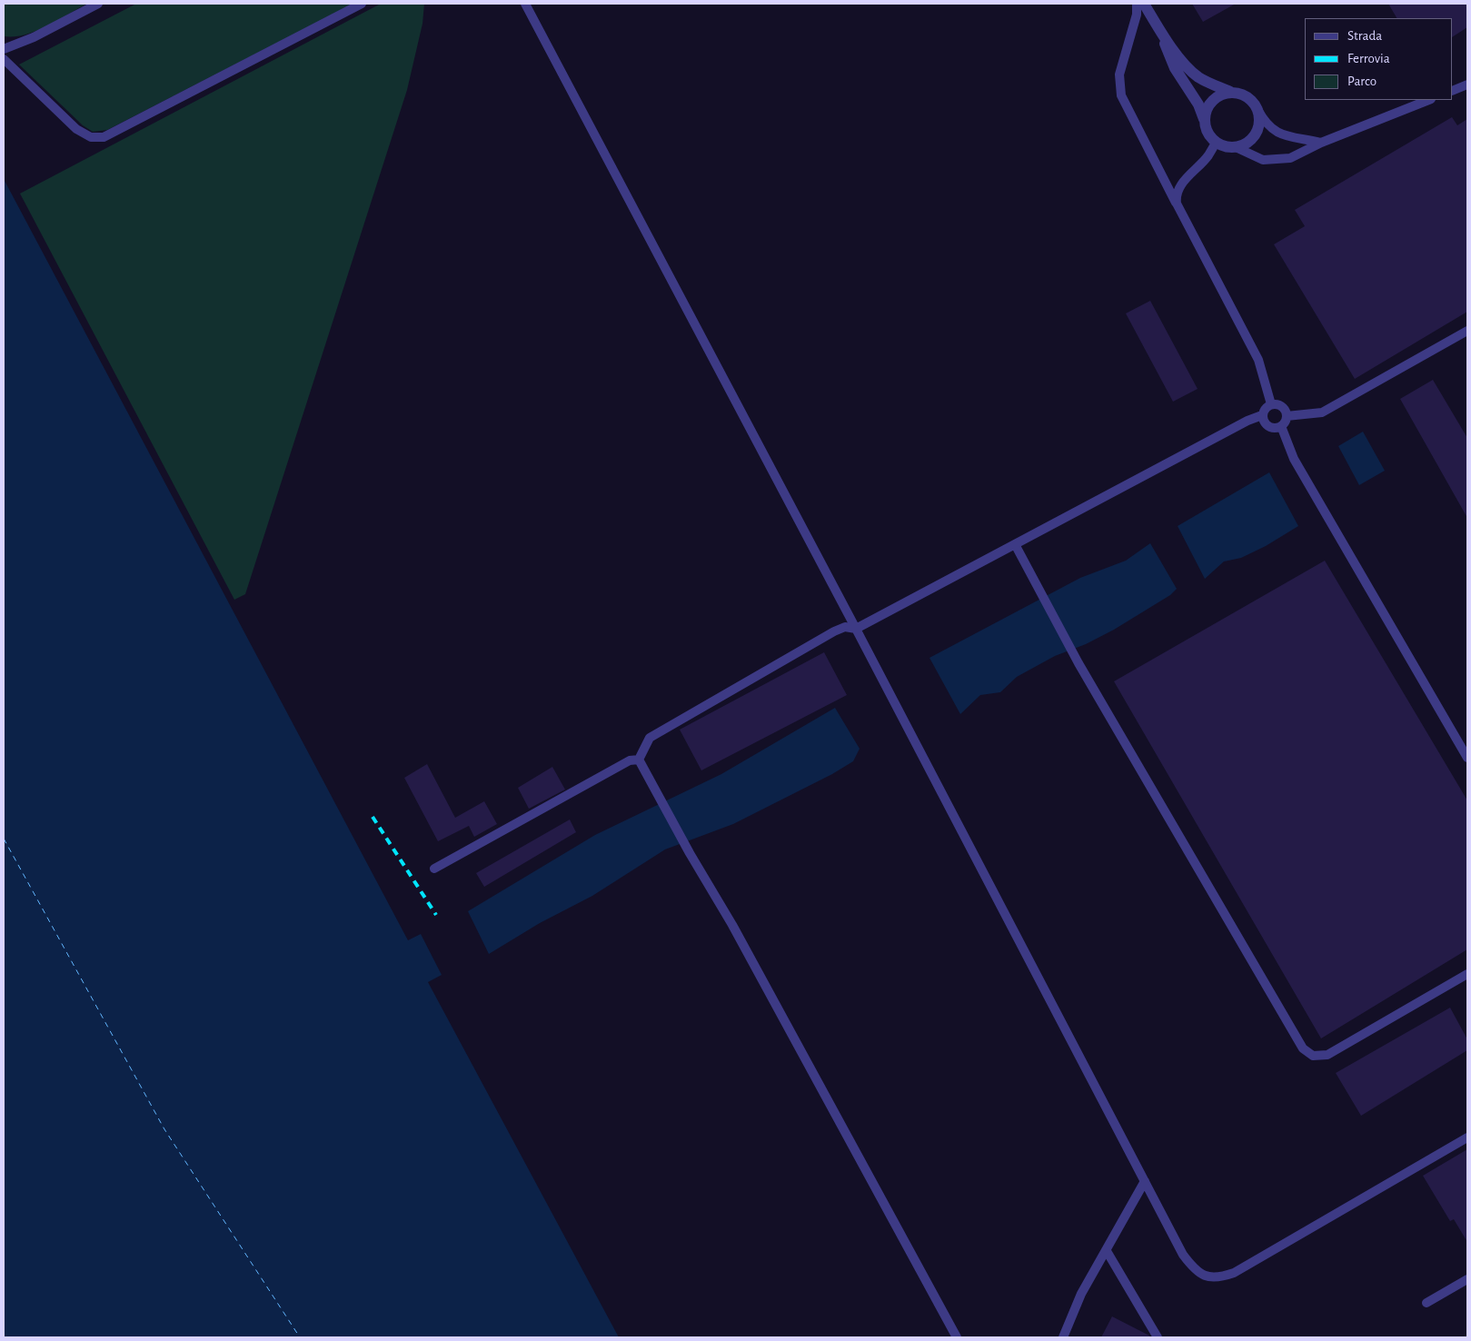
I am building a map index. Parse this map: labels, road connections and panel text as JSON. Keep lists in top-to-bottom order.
{
  "legend": ["Strada", "Ferrovia", "Parco"]
}
